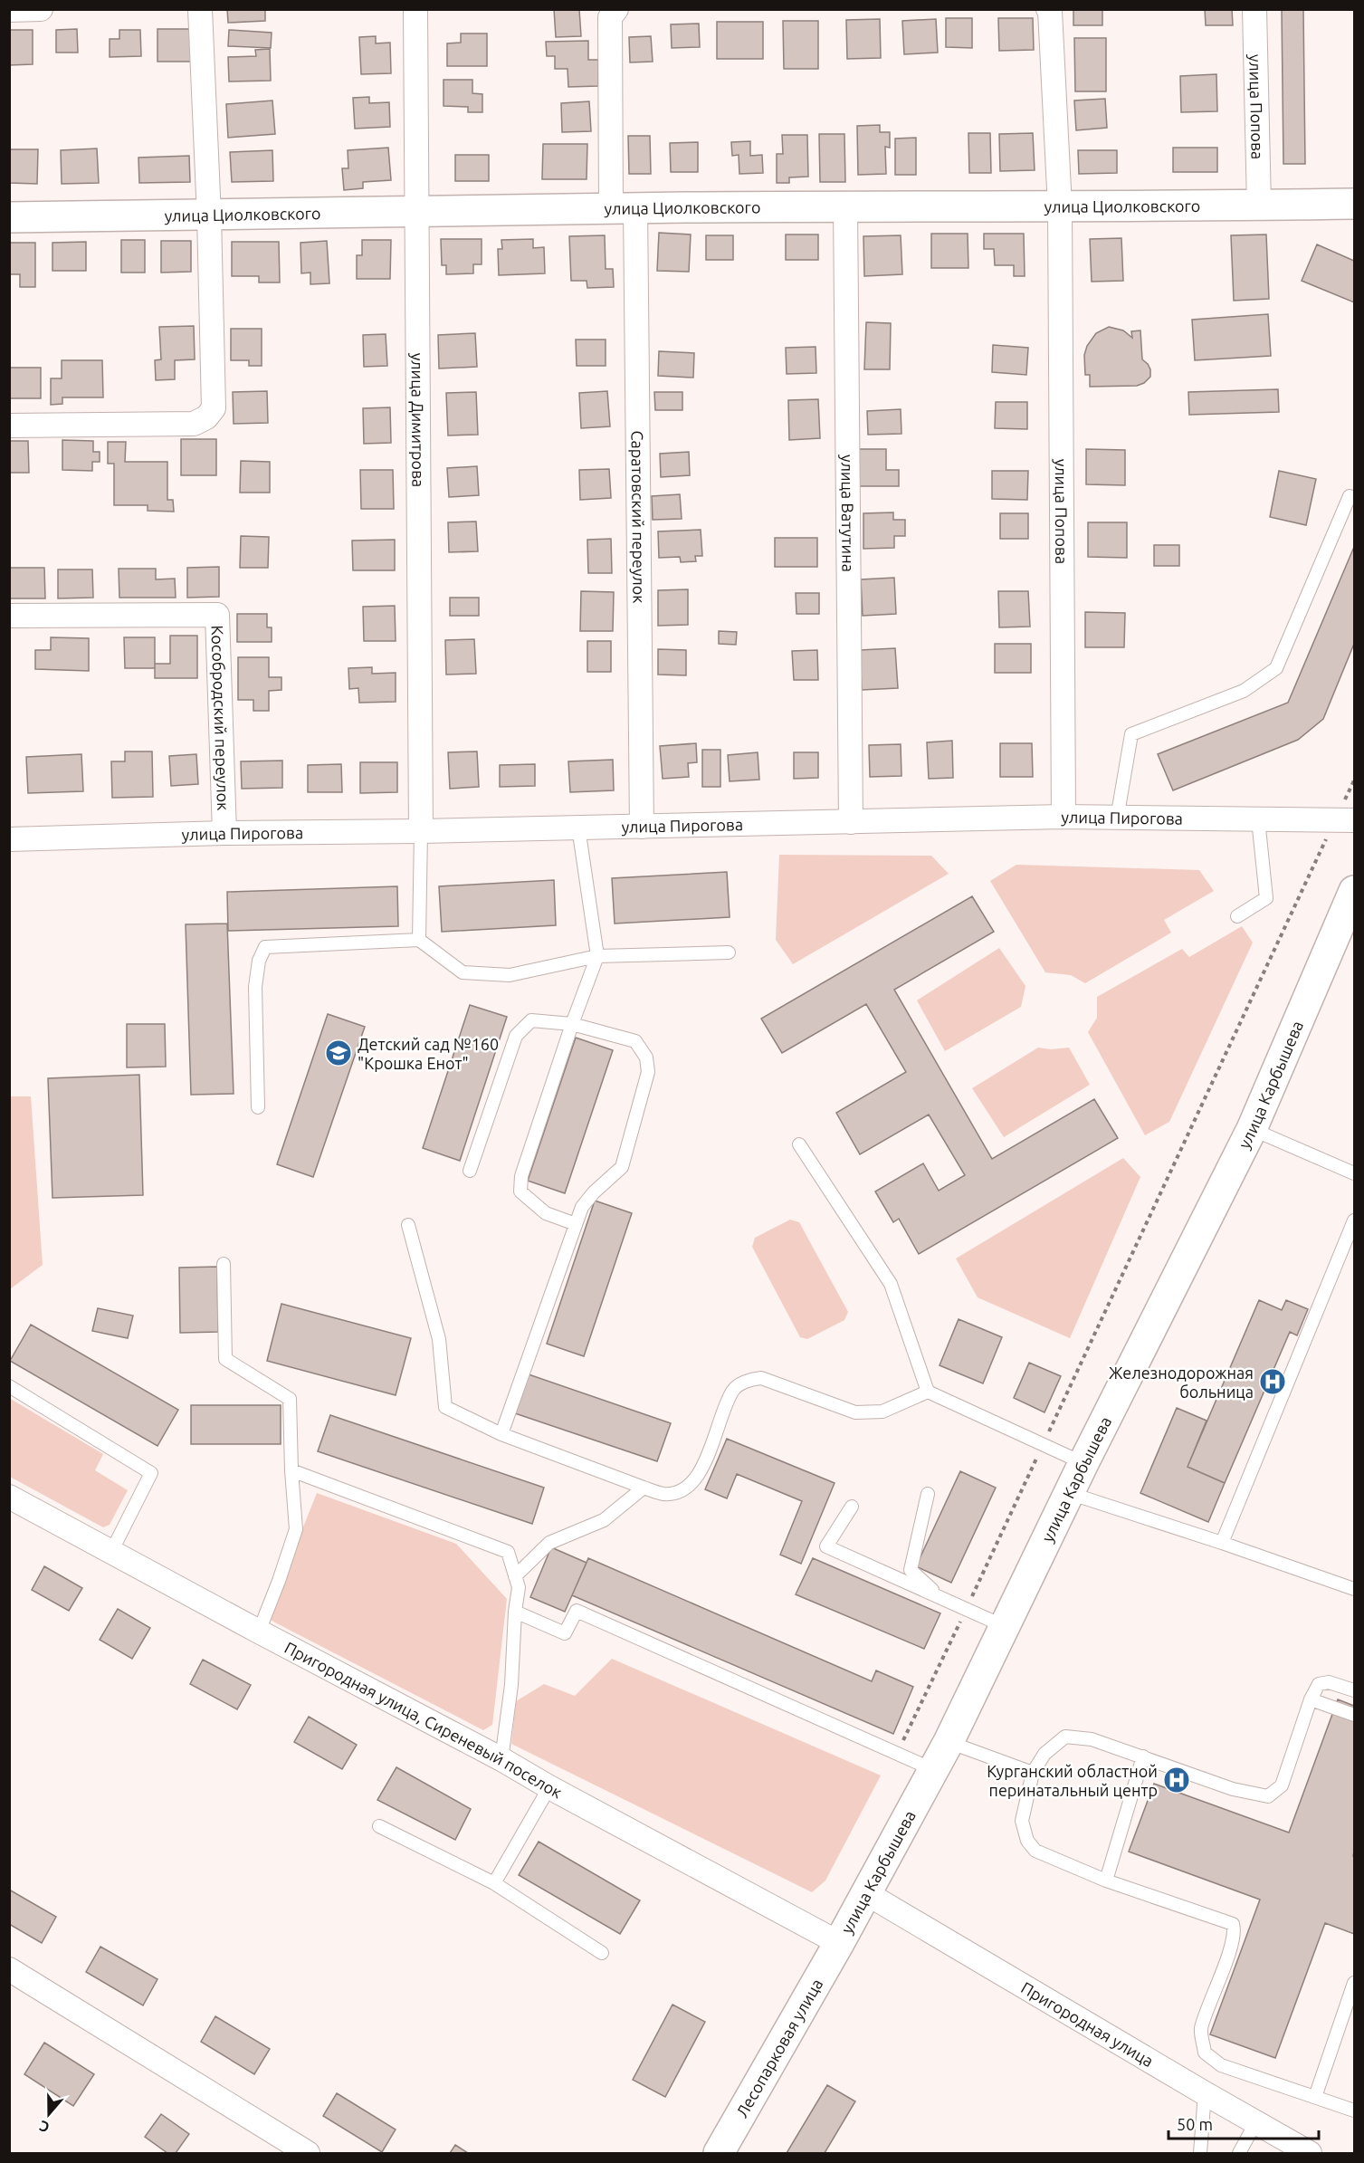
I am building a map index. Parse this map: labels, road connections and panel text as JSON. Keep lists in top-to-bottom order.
{
  "streets": {
    "main road": ["улица Циолковского", "улица Карбышева", "Лесопарковая улица"],
    "street": [
      "улица Попова",
      "улица Димитрова",
      "улица Ватутина",
      "Саратовский переулок",
      "Кособродский переулок",
      "улица Пирогова",
      "Пригородная улица, Сиреневый поселок",
      "Пригородная улица"
    ]
  },
  "crossings": [
    ["улица Попова", "улица Циолковского"],
    ["улица Попова", "улица Пирогова"],
    ["улица Циолковского", "улица Димитрова"],
    ["улица Циолковского", "улица Ватутина"],
    ["улица Циолковского", "Саратовский переулок"],
    ["улица Димитрова", "улица Пирогова"],
    ["улица Ватутина", "улица Пирогова"],
    ["Саратовский переулок", "улица Пирогова"],
    ["Кособродский переулок", "улица Пирогова"],
    ["улица Карбышева", "Пригородная улица, Сиреневый поселок"],
    ["улица Карбышева", "Пригородная улица"],
    ["улица Карбышева", "Лесопарковая улица"],
    ["Пригородная улица, Сиреневый поселок", "Лесопарковая улица"]
  ],
  "places": {
    "school or university": ["Детский сад №160 \"Крошка Енот\""],
    "hospital": ["Железнодорожная больница", "Курганский областной перинатальный центр"]
  },
  "scale_bar": "50 m",
  "north": "bottom"
}
